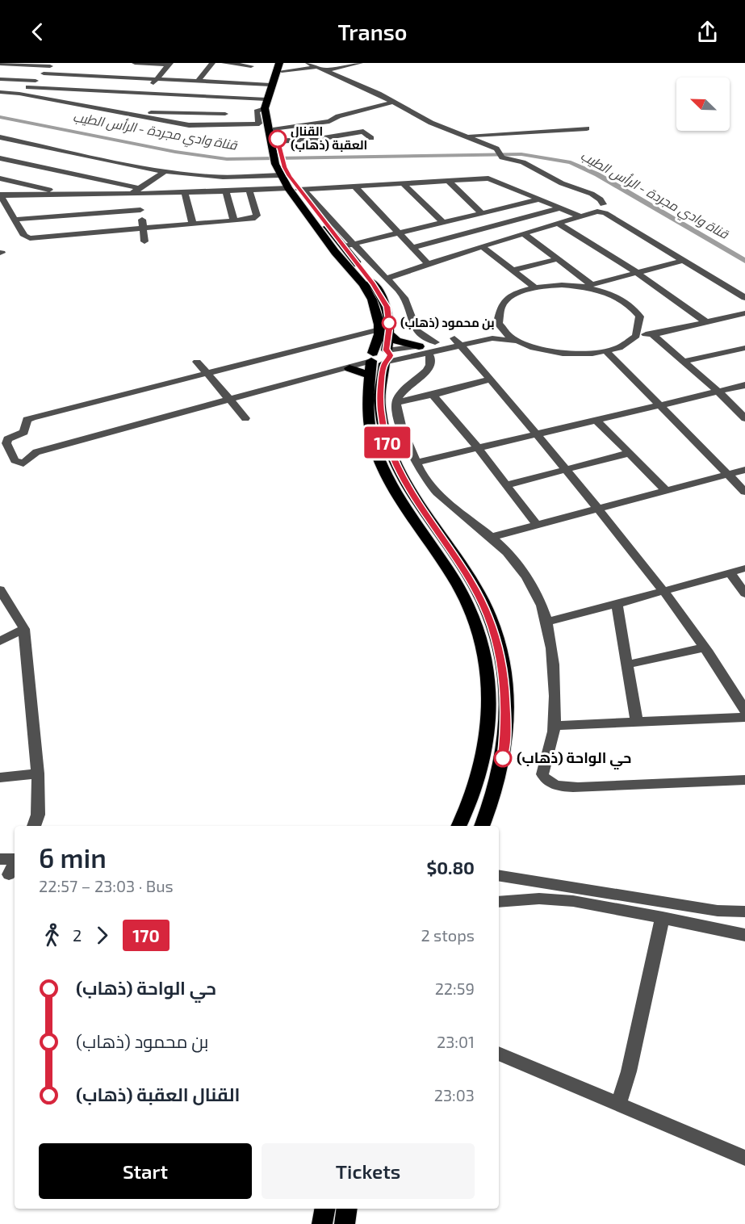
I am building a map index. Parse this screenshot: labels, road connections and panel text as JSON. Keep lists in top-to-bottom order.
{
  "water": ["قناة وادي مجردة - الرأس الطيب"],
  "places": ["القنال العقبة (ذهاب)", "بن محمود (ذهاب)", "حي الواحة (ذهاب)"],
  "lines": ["bus line 170"],
  "north": "top left",
  "page": {
    "header": "Transo",
    "on_map": "170",
    "heading": ["6 min", "22:57 – 23:03 · Bus", "$0.80"],
    "legs": ["2", "170", "2 stops"],
    "list": [
      {
        "name": "حي الواحة (ذهاب)",
        "value": "22:59"
      },
      {
        "name": "بن محمود (ذهاب)",
        "value": "23:01"
      },
      {
        "name": "القنال العقبة (ذهاب)",
        "value": "23:03"
      }
    ],
    "buttons": ["Start", "Tickets"]
  }
}
